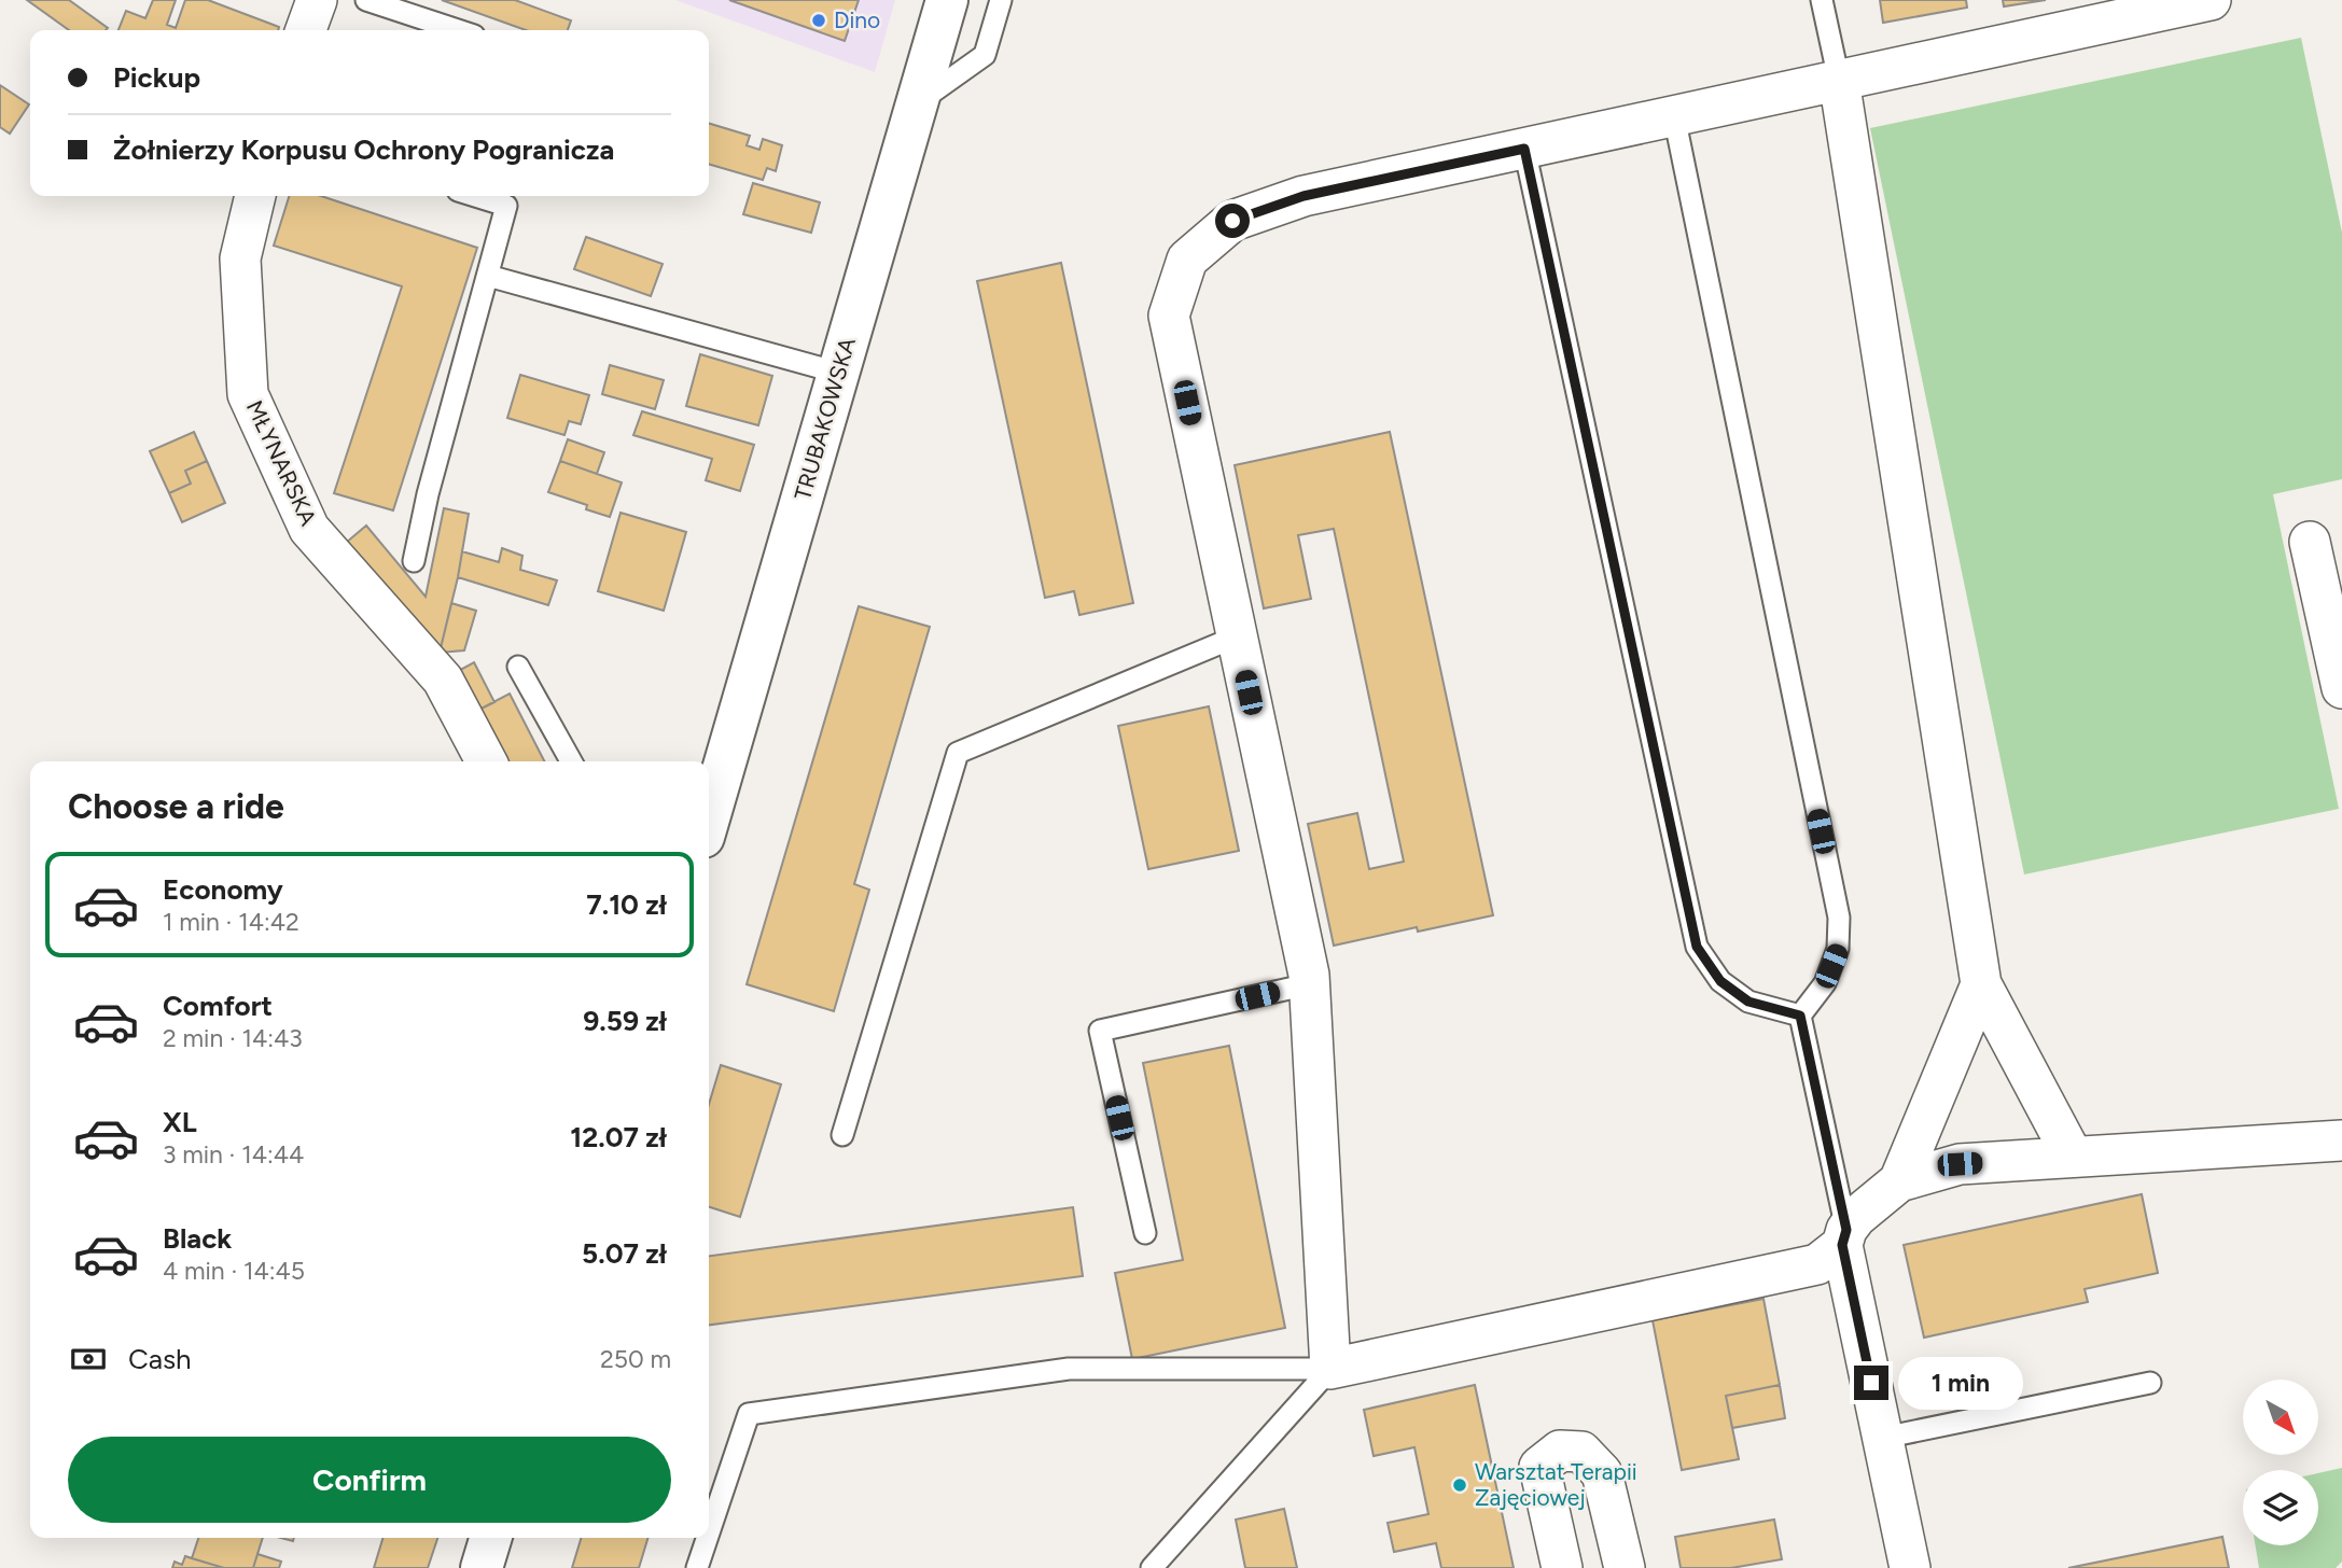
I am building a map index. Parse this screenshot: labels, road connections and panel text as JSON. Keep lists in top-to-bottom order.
{
  "streets": {
    "street": ["TRUBAKOWSKA", "MŁYNARSKA"]
  },
  "places": ["Dino", "Warsztat Terapii Zajęciowej"],
  "north": "bottom right",
  "page": {
    "banner": ["Pickup", "Żołnierzy Korpusu Ochrony Pogranicza"],
    "heading": "Choose a ride",
    "list": [
      {
        "name": "Economy",
        "note": "1 min · 14:42",
        "value": "7.10 zł"
      },
      {
        "name": "Comfort",
        "note": "2 min · 14:43",
        "value": "9.59 zł"
      },
      {
        "name": "XL",
        "note": "3 min · 14:44",
        "value": "12.07 zł"
      },
      {
        "name": "Black",
        "note": "4 min · 14:45",
        "value": "5.07 zł"
      }
    ],
    "pay": ["Cash", "250 m"],
    "bubble": "1 min",
    "buttons": "Confirm"
  }
}
